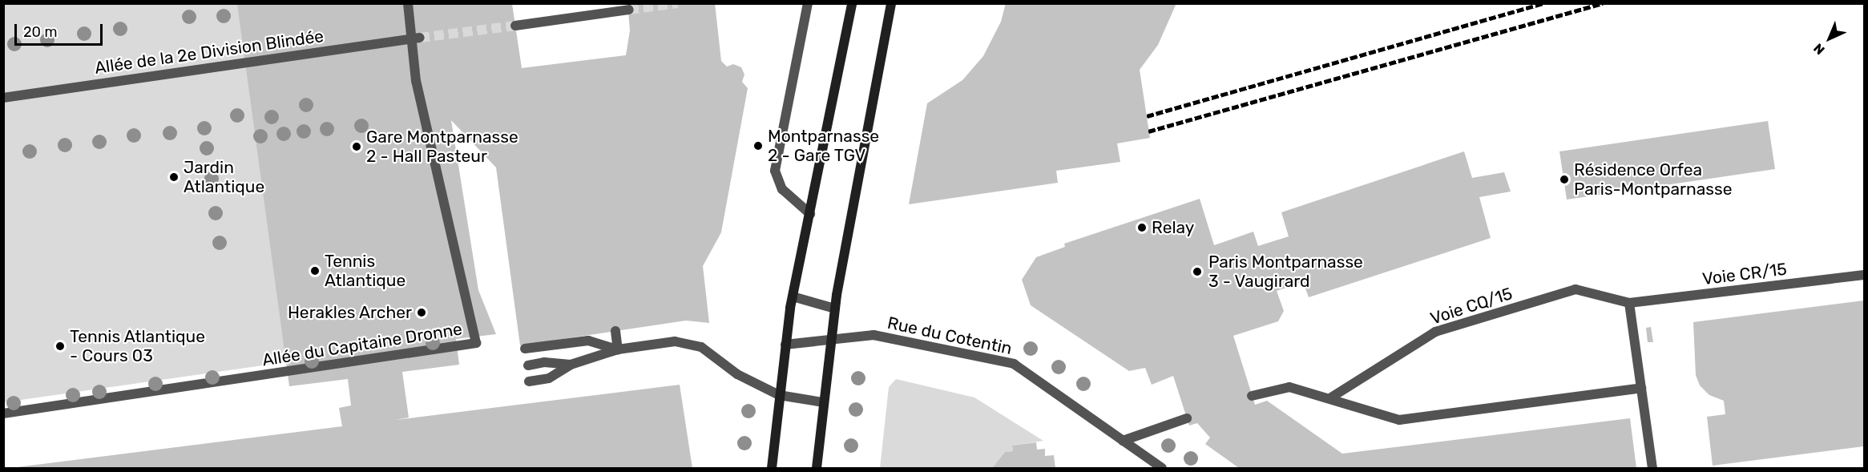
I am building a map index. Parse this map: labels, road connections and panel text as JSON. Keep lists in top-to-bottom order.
{
  "streets": {
    "street": [
      "Allée de la 2e Division Blindée",
      "Voie CR/15",
      "Voie CQ/15",
      "Rue du Cotentin",
      "Allée du Capitaine Dronne"
    ]
  },
  "crossings": [
    ["Allée de la 2e Division Blindée", "Allée du Capitaine Dronne"],
    ["Voie CR/15", "Voie CQ/15"]
  ],
  "places": [
    "Montparnasse 2 - Gare TGV",
    "Gare Montparnasse 2 - Hall Pasteur",
    "Jardin Atlantique",
    "Résidence Orfea Paris-Montparnasse",
    "Relay",
    "Tennis Atlantique",
    "Paris Montparnasse 3 - Vaugirard",
    "Herakles Archer",
    "Tennis Atlantique - Cours 03"
  ],
  "scale_bar": "20 m",
  "north": "bottom left"
}
